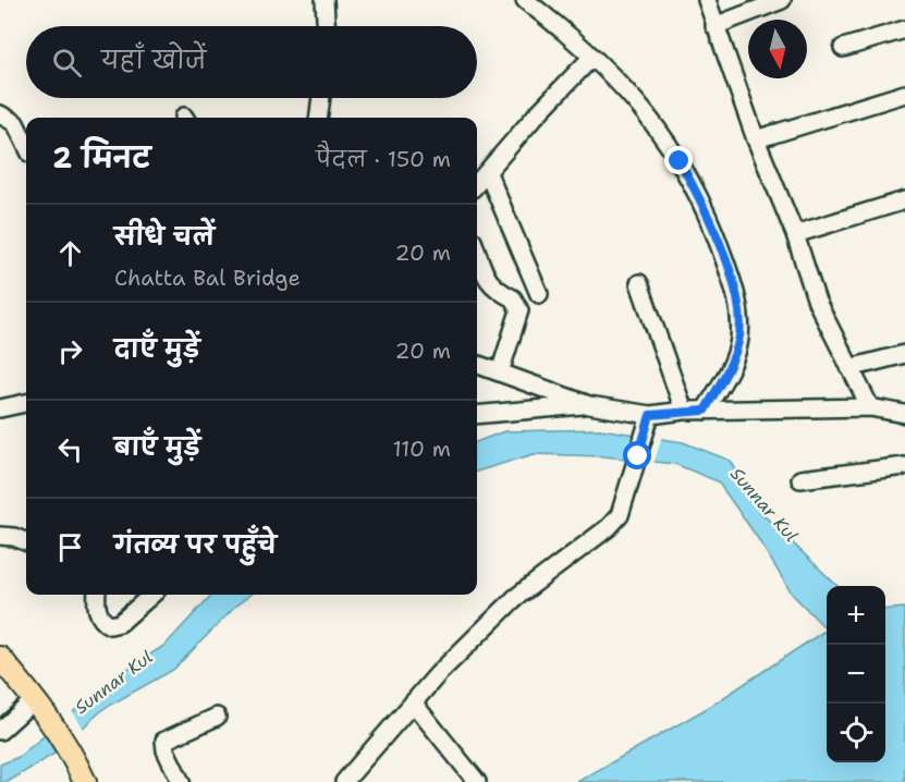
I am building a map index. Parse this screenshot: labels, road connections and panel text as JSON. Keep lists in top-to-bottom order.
{
  "water": ["Sunnar Kul"],
  "north": "bottom",
  "page": {
    "search": "यहाँ खोजें",
    "heading": ["2 मिनट", "पैदल · 150 m"],
    "list": [
      ["सीधे चलें", "Chatta Bal Bridge", "20 m"],
      ["दाएँ मुड़ें", "20 m"],
      ["बाएँ मुड़ें", "110 m"],
      "गंतव्य पर पहुँचे"
    ],
    "map_buttons": ["+", "−"]
  }
}
